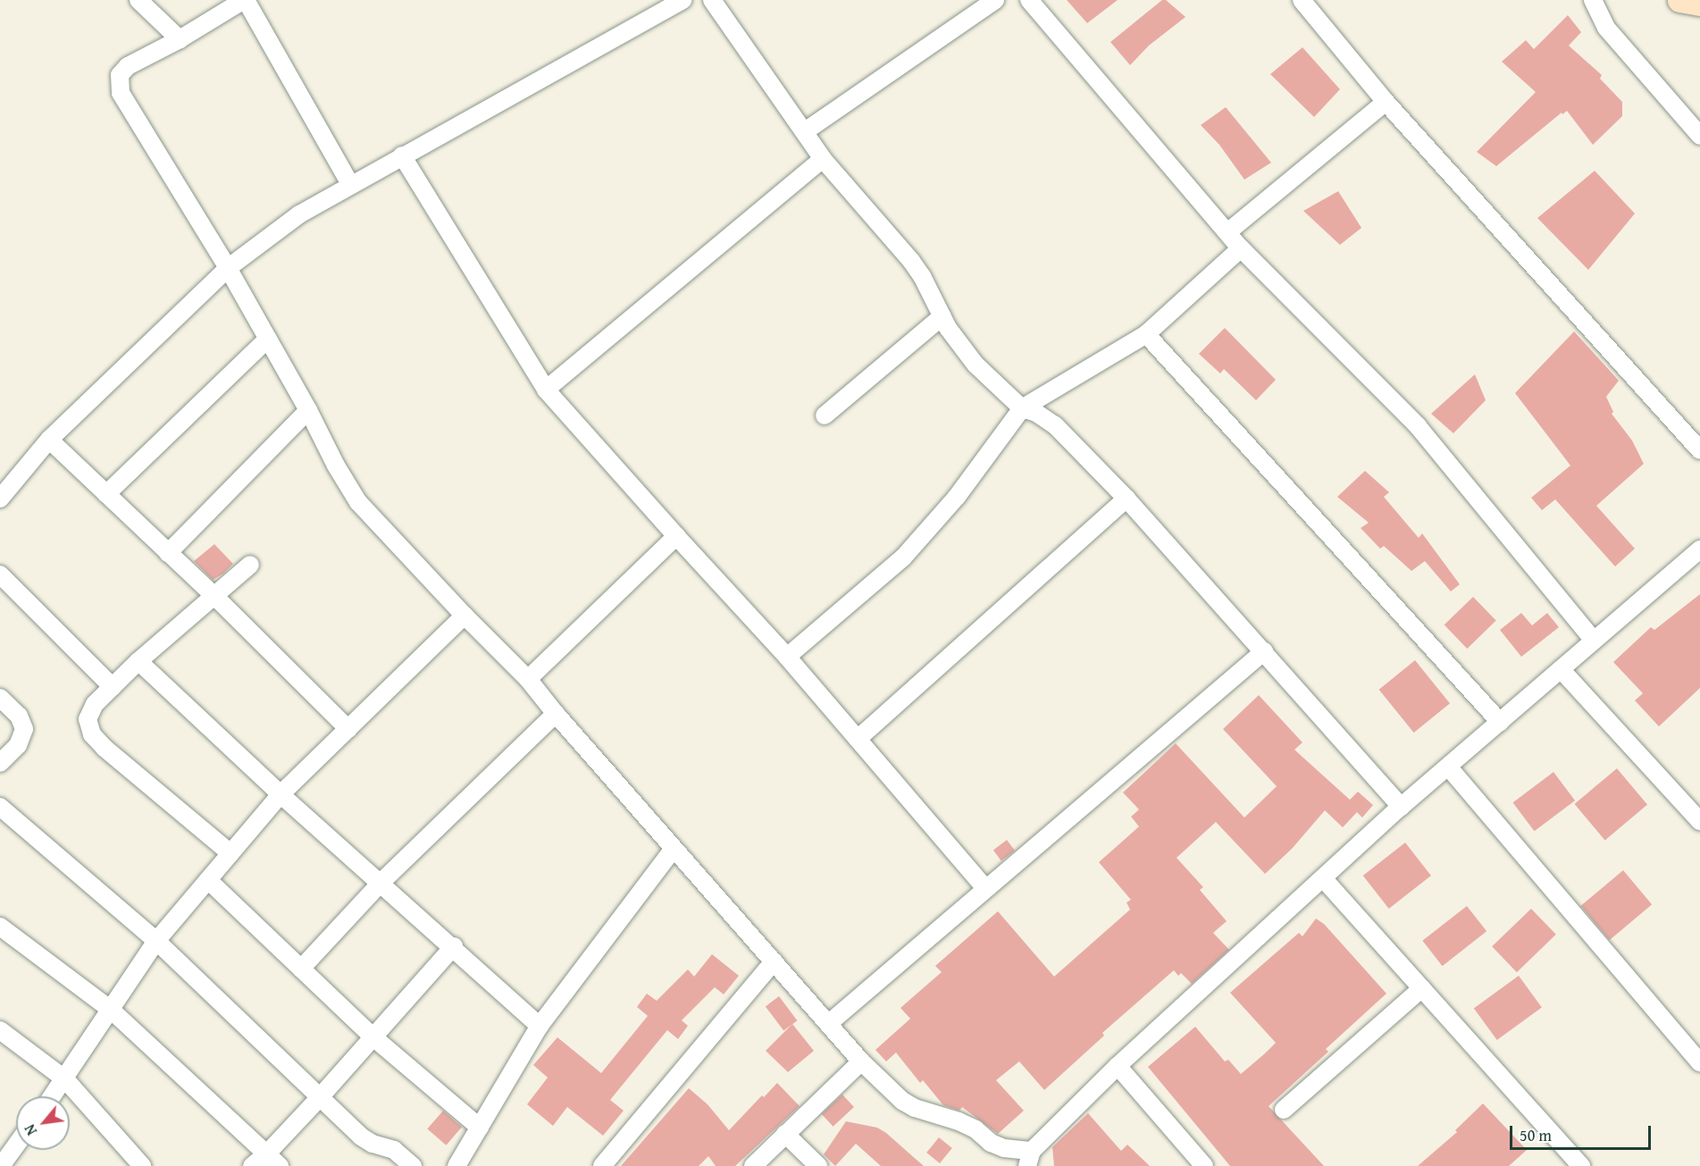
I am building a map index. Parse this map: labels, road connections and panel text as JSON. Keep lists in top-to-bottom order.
{
  "scale_bar": "50 m",
  "north": "bottom left"
}
